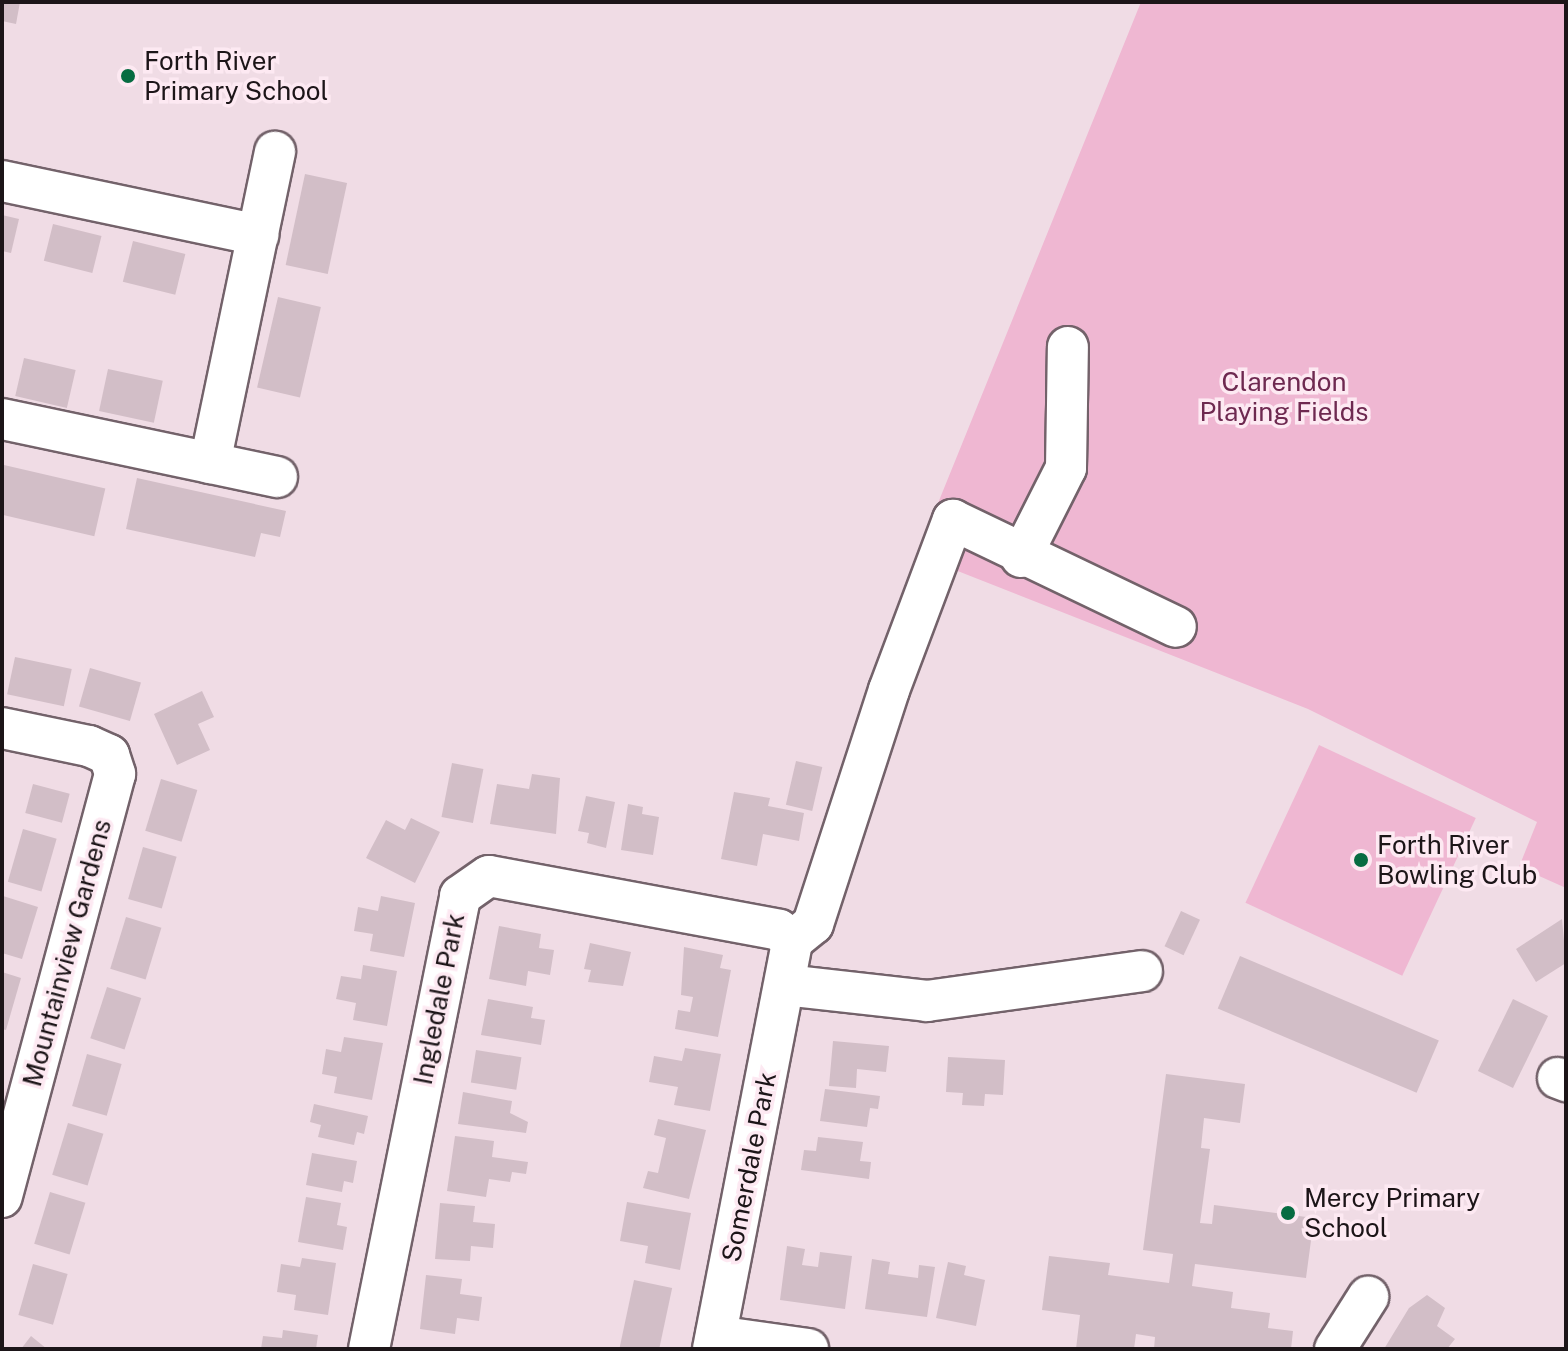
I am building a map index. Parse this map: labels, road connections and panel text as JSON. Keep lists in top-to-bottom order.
{
  "streets": {
    "street": ["Mountainview Gardens", "Ingledale Park", "Somerdale Park"]
  },
  "crossings": [
    ["Ingledale Park", "Somerdale Park"]
  ],
  "parks": ["Clarendon Playing Fields"],
  "places": ["Forth River Primary School", "Forth River Bowling Club", "Mercy Primary School"]
}
